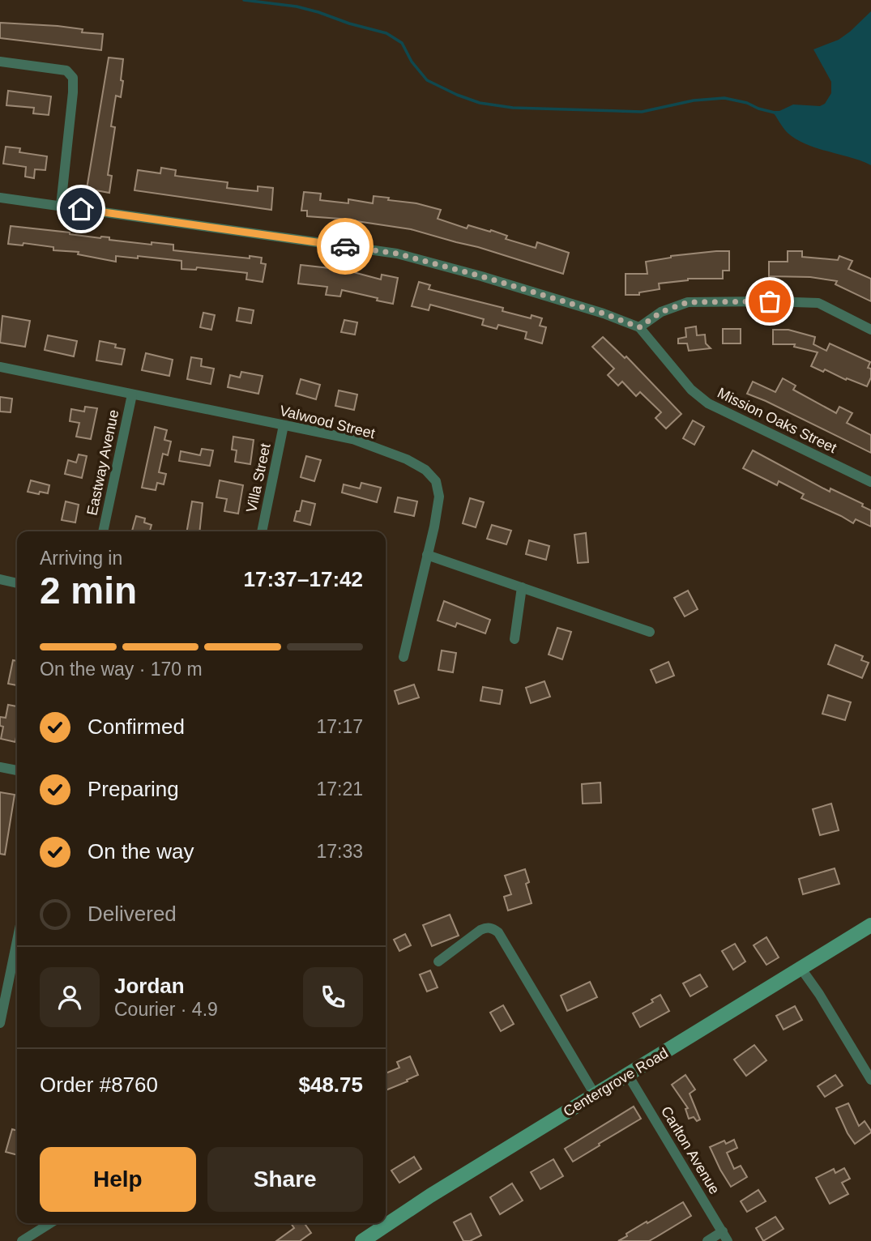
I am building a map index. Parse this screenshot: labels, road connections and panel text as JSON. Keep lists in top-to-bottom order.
{
  "streets": {
    "street": [
      "Mission Oaks Street",
      "Valwood Street",
      "Eastway Avenue",
      "Villa Street",
      "Centergrove Road",
      "Carlton Avenue"
    ]
  },
  "crossings": [
    ["Valwood Street", "Eastway Avenue"],
    ["Valwood Street", "Villa Street"],
    ["Centergrove Road", "Carlton Avenue"]
  ],
  "page": {
    "heading": ["2 min", "Arriving in", "17:37–17:42"],
    "panel": [
      "Jordan",
      "Courier · 4.9",
      "Order #8760",
      "$48.75"
    ],
    "bar": "On the way · 170 m",
    "list": [
      ["Confirmed", "17:17"],
      ["Preparing", "17:21"],
      ["On the way", "17:33"],
      "Delivered"
    ],
    "buttons": ["Help", "Share"]
  }
}
